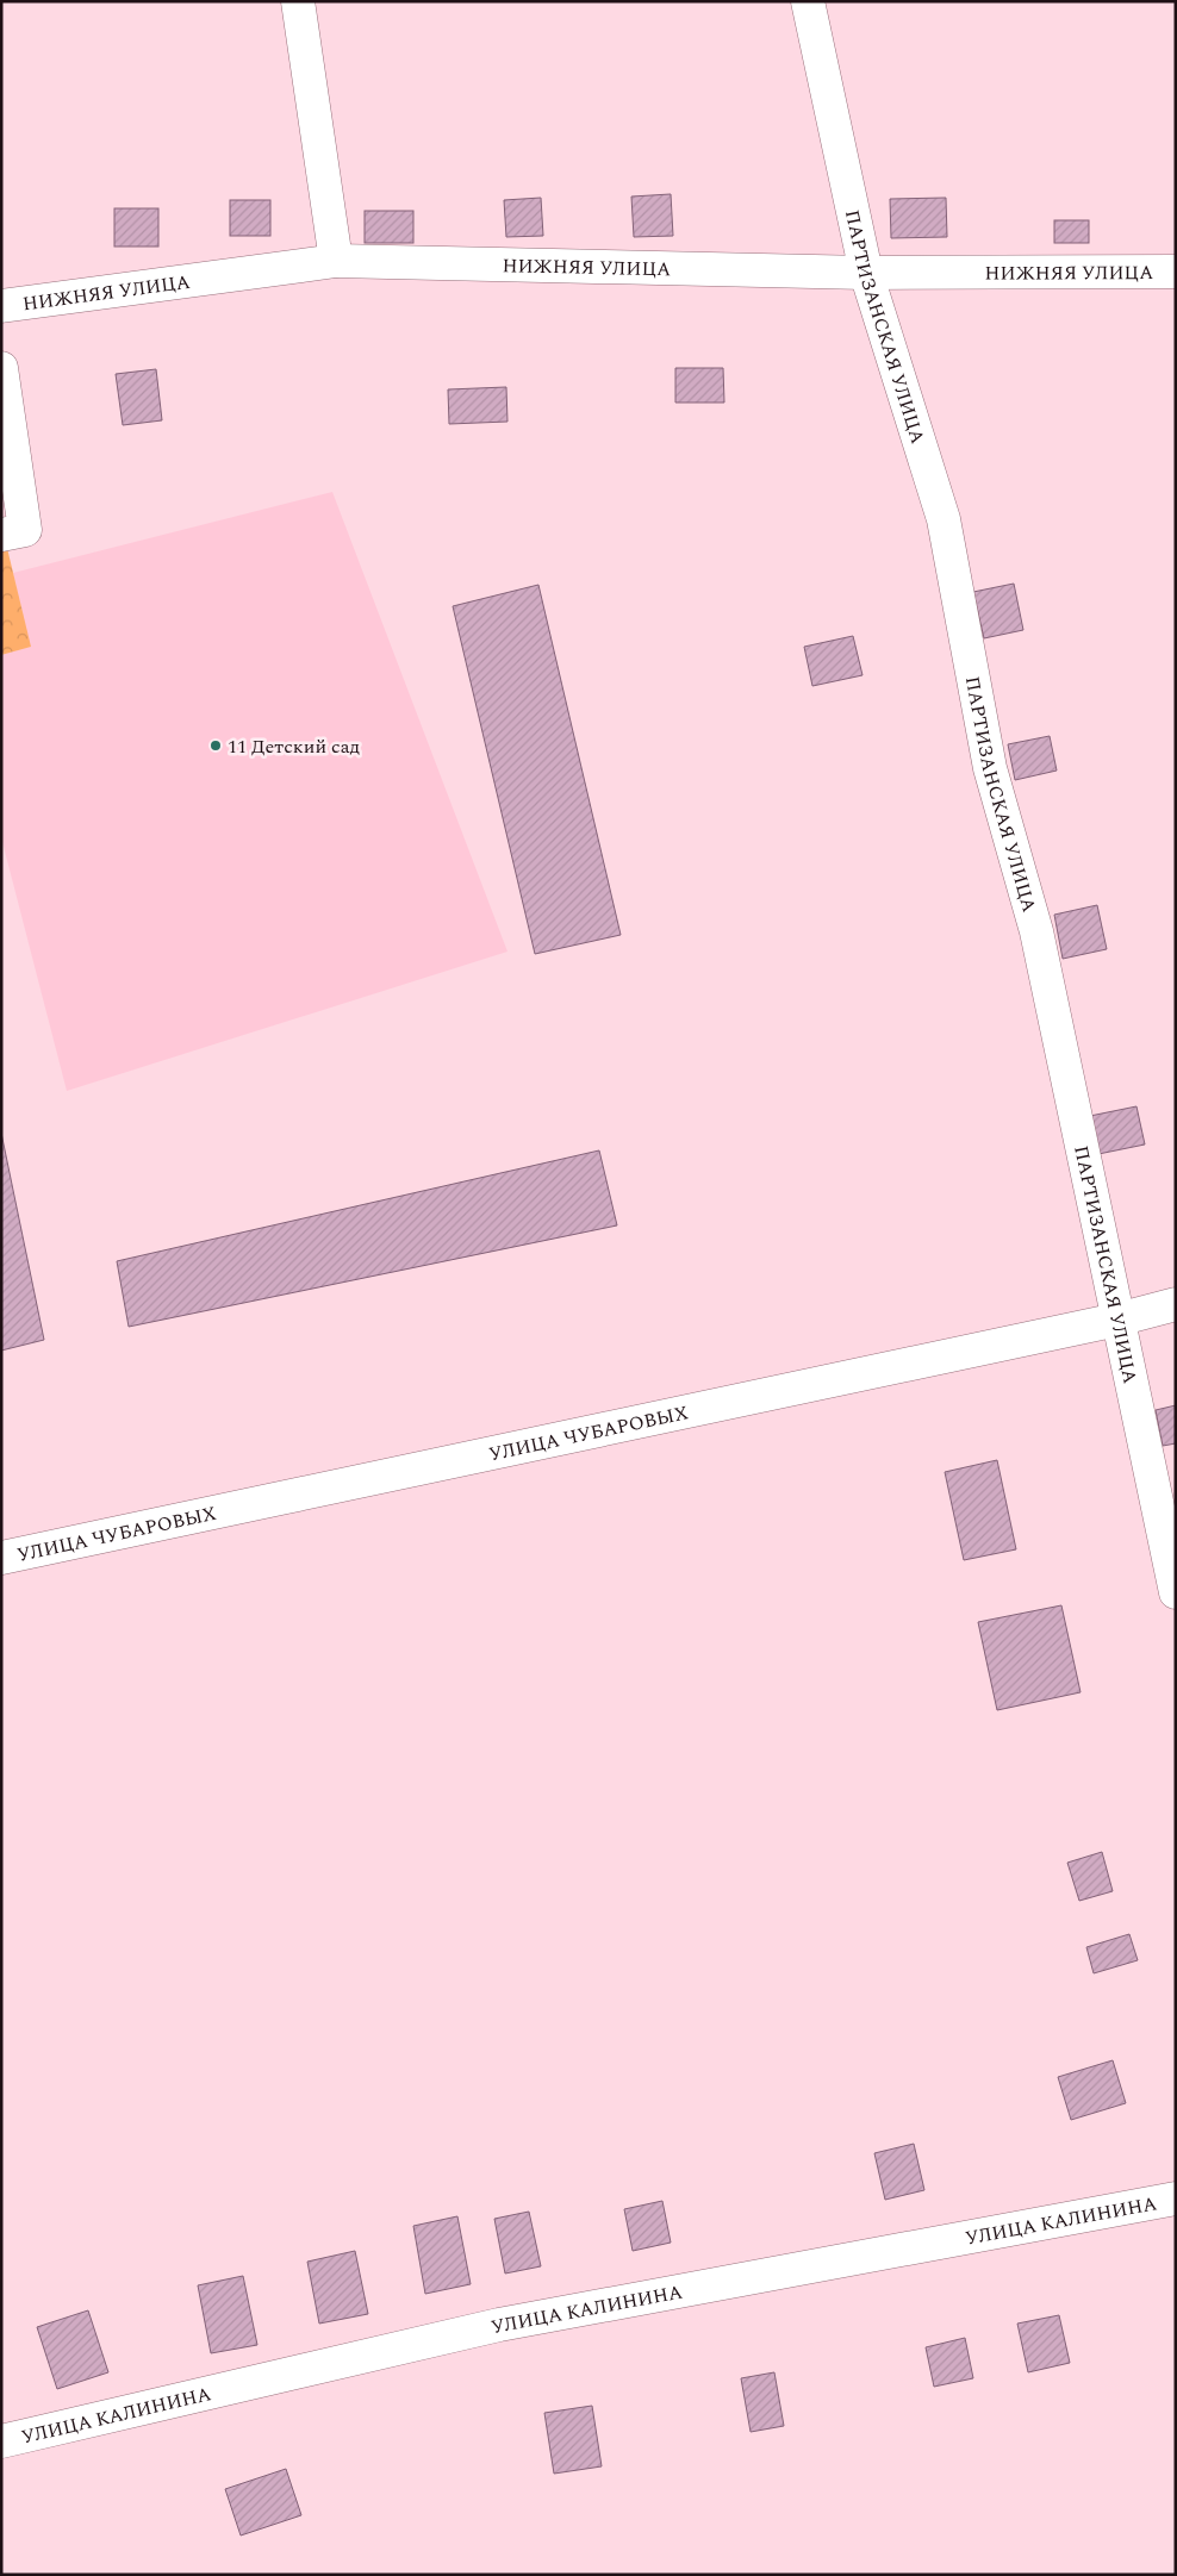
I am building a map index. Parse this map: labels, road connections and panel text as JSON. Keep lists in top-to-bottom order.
{
  "streets": {
    "street": [
      "НИЖНЯЯ УЛИЦА",
      "ПАРТИЗАНСКАЯ УЛИЦА",
      "УЛИЦА ЧУБАРОВЫХ",
      "УЛИЦА КАЛИНИНА"
    ]
  },
  "crossings": [
    ["НИЖНЯЯ УЛИЦА", "ПАРТИЗАНСКАЯ УЛИЦА"],
    ["ПАРТИЗАНСКАЯ УЛИЦА", "УЛИЦА ЧУБАРОВЫХ"]
  ],
  "places": ["11 Детский сад"]
}
